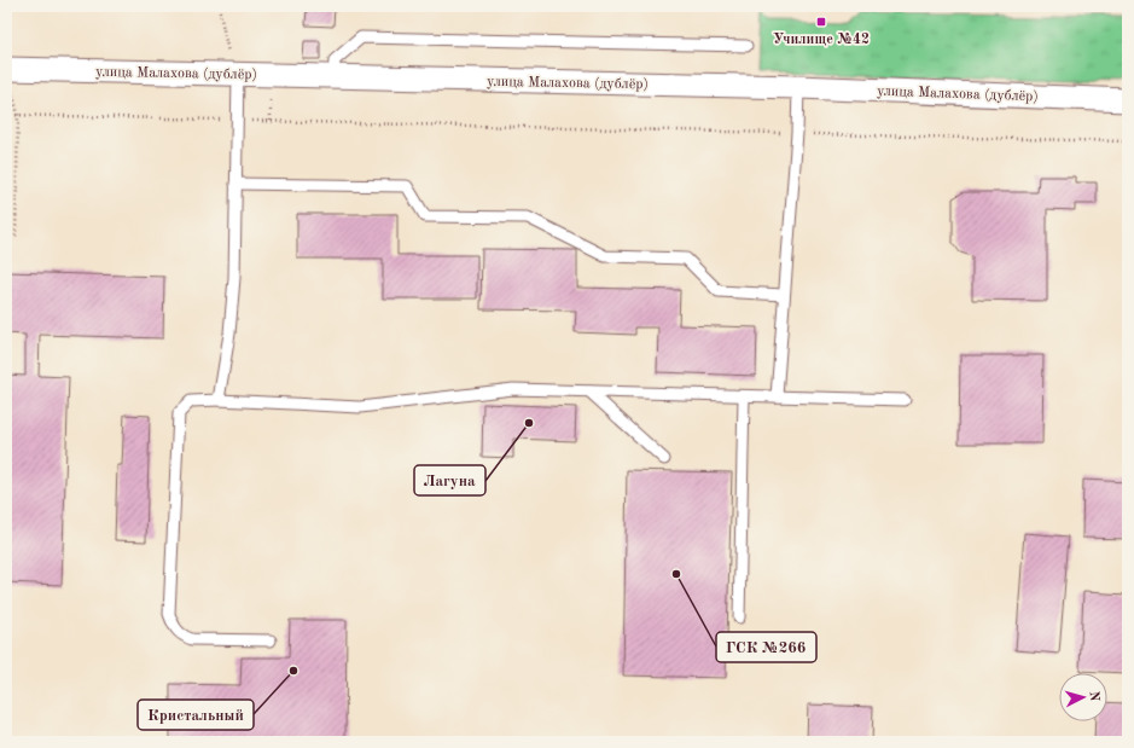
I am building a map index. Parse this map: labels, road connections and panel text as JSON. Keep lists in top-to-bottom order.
{
  "streets": {
    "street": ["улица Малахова (дублёр)"]
  },
  "places": {
    "transit": ["Училище №42"],
    "other": ["Лагуна", "ГСК №266", "Кристальный"]
  },
  "north": "right"
}
